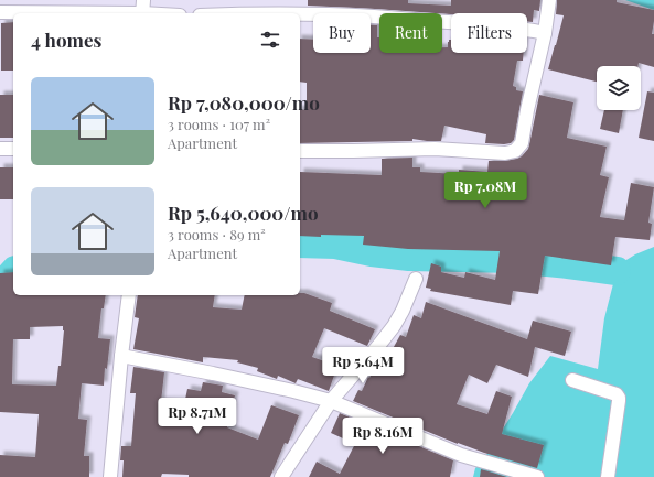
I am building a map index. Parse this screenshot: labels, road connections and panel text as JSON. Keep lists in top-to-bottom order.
{
  "page": {
    "chip": ["Buy", "Rent", "Filters"],
    "heading": "4 homes",
    "list": [
      {
        "name": "Rp 7,080,000/mo",
        "note": "3 rooms · 107 m² · Apartment"
      },
      {
        "name": "Rp 5,640,000/mo",
        "note": "3 rooms · 89 m² · Apartment"
      }
    ],
    "price": [
      "Rp 7.08M",
      "Rp 5.64M",
      "Rp 8.71M",
      "Rp 8.16M"
    ]
  }
}
